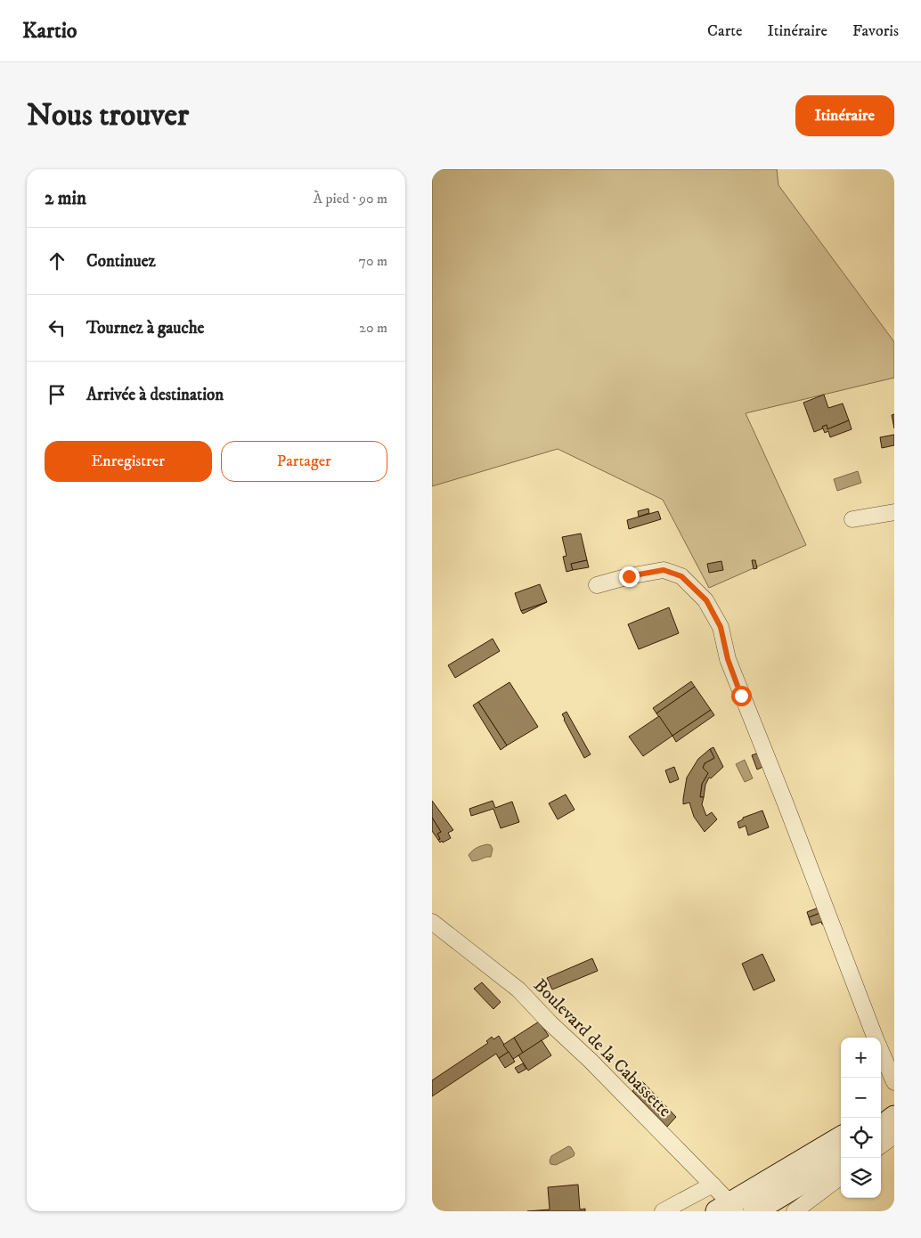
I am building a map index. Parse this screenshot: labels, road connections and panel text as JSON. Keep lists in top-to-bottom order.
{
  "streets": {
    "street": ["Boulevard de la Cabassette"]
  },
  "page": {
    "header": "Kartio",
    "nav": ["Carte", "Itinéraire", "Favoris"],
    "buttons": [
      "Itinéraire",
      ["Enregistrer", "Partager"]
    ],
    "title": "Nous trouver",
    "heading": ["2 min", "À pied · 90 m"],
    "list": [
      ["Continuez", "70 m"],
      ["Tournez à gauche", "20 m"],
      "Arrivée à destination"
    ],
    "map_buttons": ["+", "−"]
  }
}
